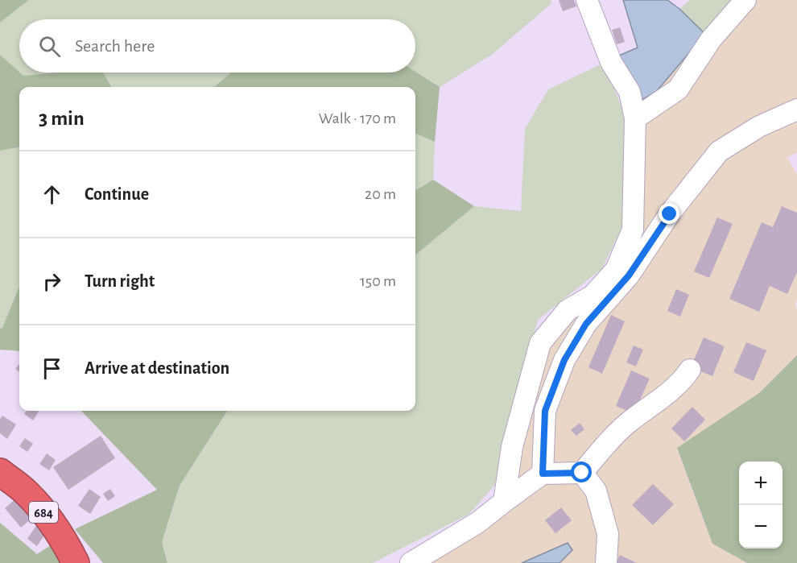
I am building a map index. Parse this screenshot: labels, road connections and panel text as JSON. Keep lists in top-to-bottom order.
{
  "streets": {
    "highway": ["684"]
  },
  "page": {
    "search": "Search here",
    "heading": ["3 min", "Walk · 170 m"],
    "list": [
      ["Continue", "20 m"],
      ["Turn right", "150 m"],
      "Arrive at destination"
    ],
    "map_buttons": ["+", "−"]
  }
}
